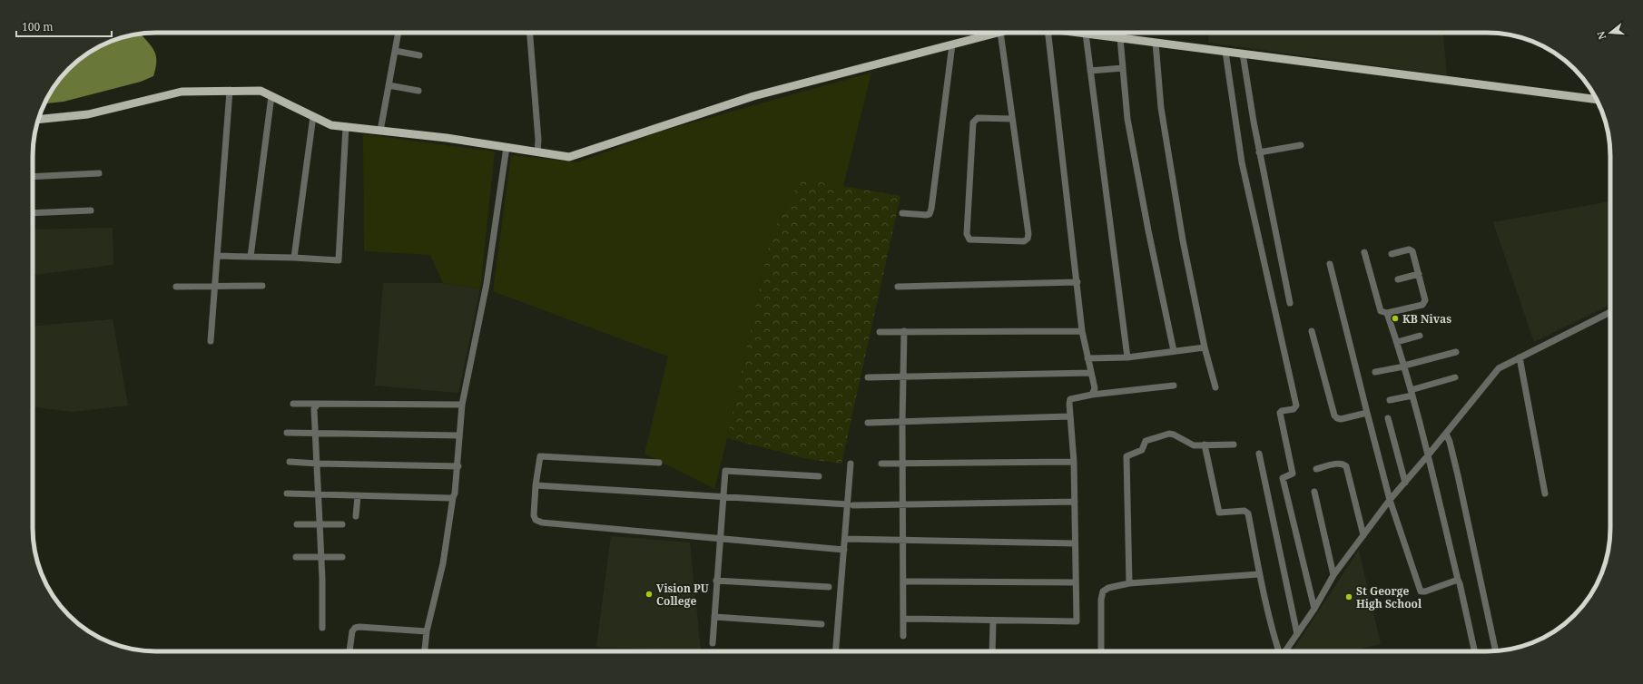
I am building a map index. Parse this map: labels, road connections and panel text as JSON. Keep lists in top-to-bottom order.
{
  "places": ["KB Nivas", "Vision PU College", "St George High School"],
  "scale_bar": "100 m",
  "north": "left"
}
